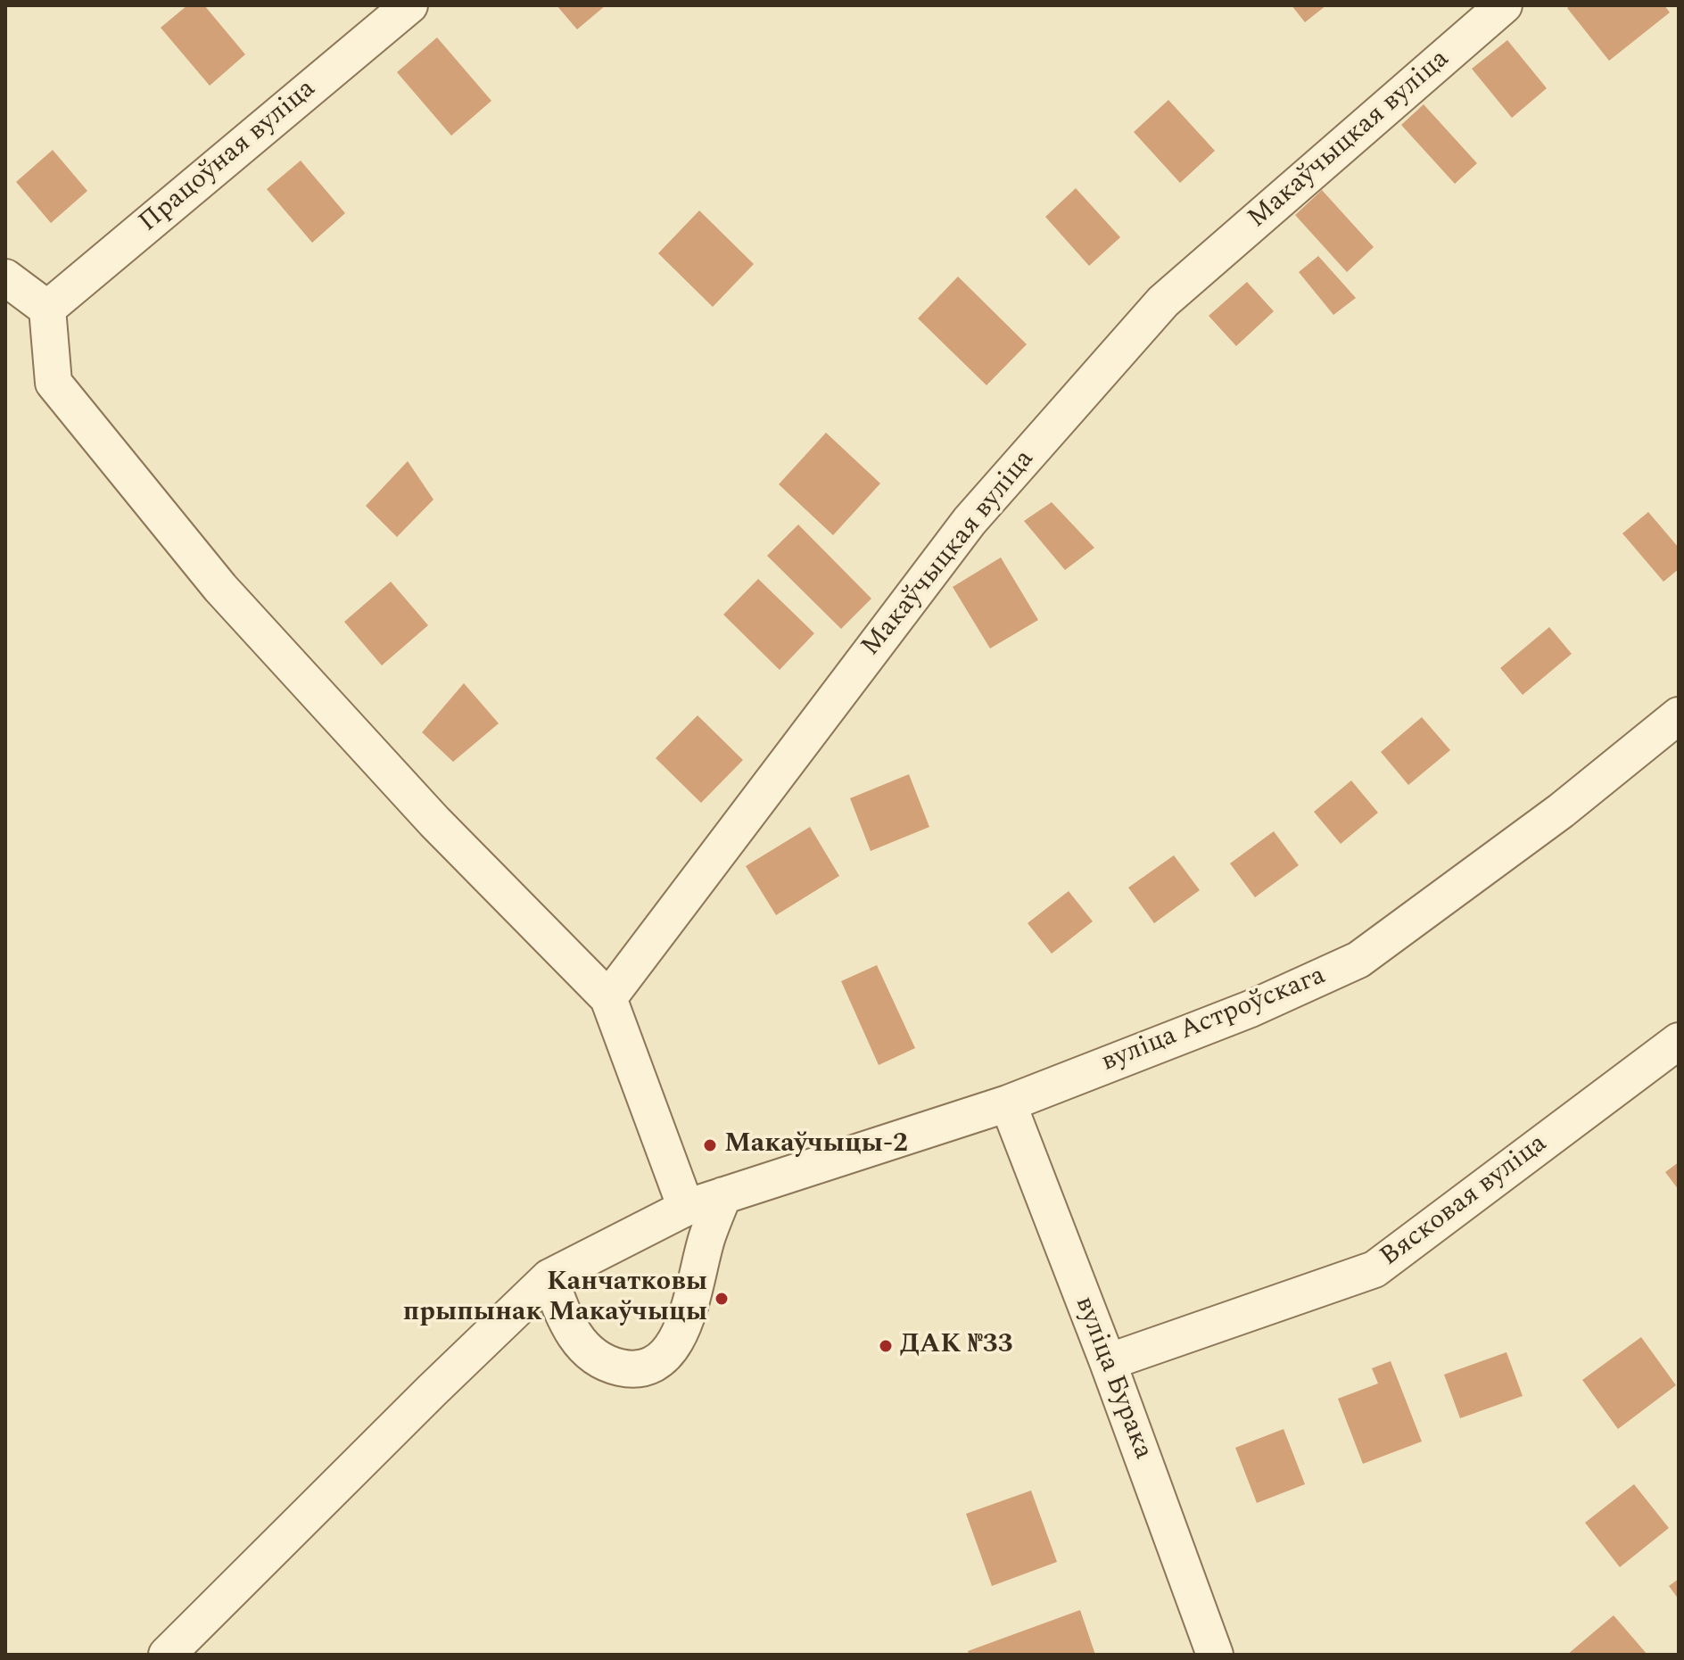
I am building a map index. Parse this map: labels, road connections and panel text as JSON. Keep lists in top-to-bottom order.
{
  "streets": {
    "street": [
      "Макаўчыцкая вуліца",
      "Працоўная вуліца",
      "вуліца Астроўскага",
      "Вясковая вуліца",
      "вуліца Бурака"
    ]
  },
  "crossings": [
    ["вуліца Астроўскага", "вуліца Бурака"],
    ["Вясковая вуліца", "вуліца Бурака"]
  ],
  "places": ["Макаўчыцы-2", "Канчатковы прыпынак Макаўчыцы", "ДАК №33"]
}
